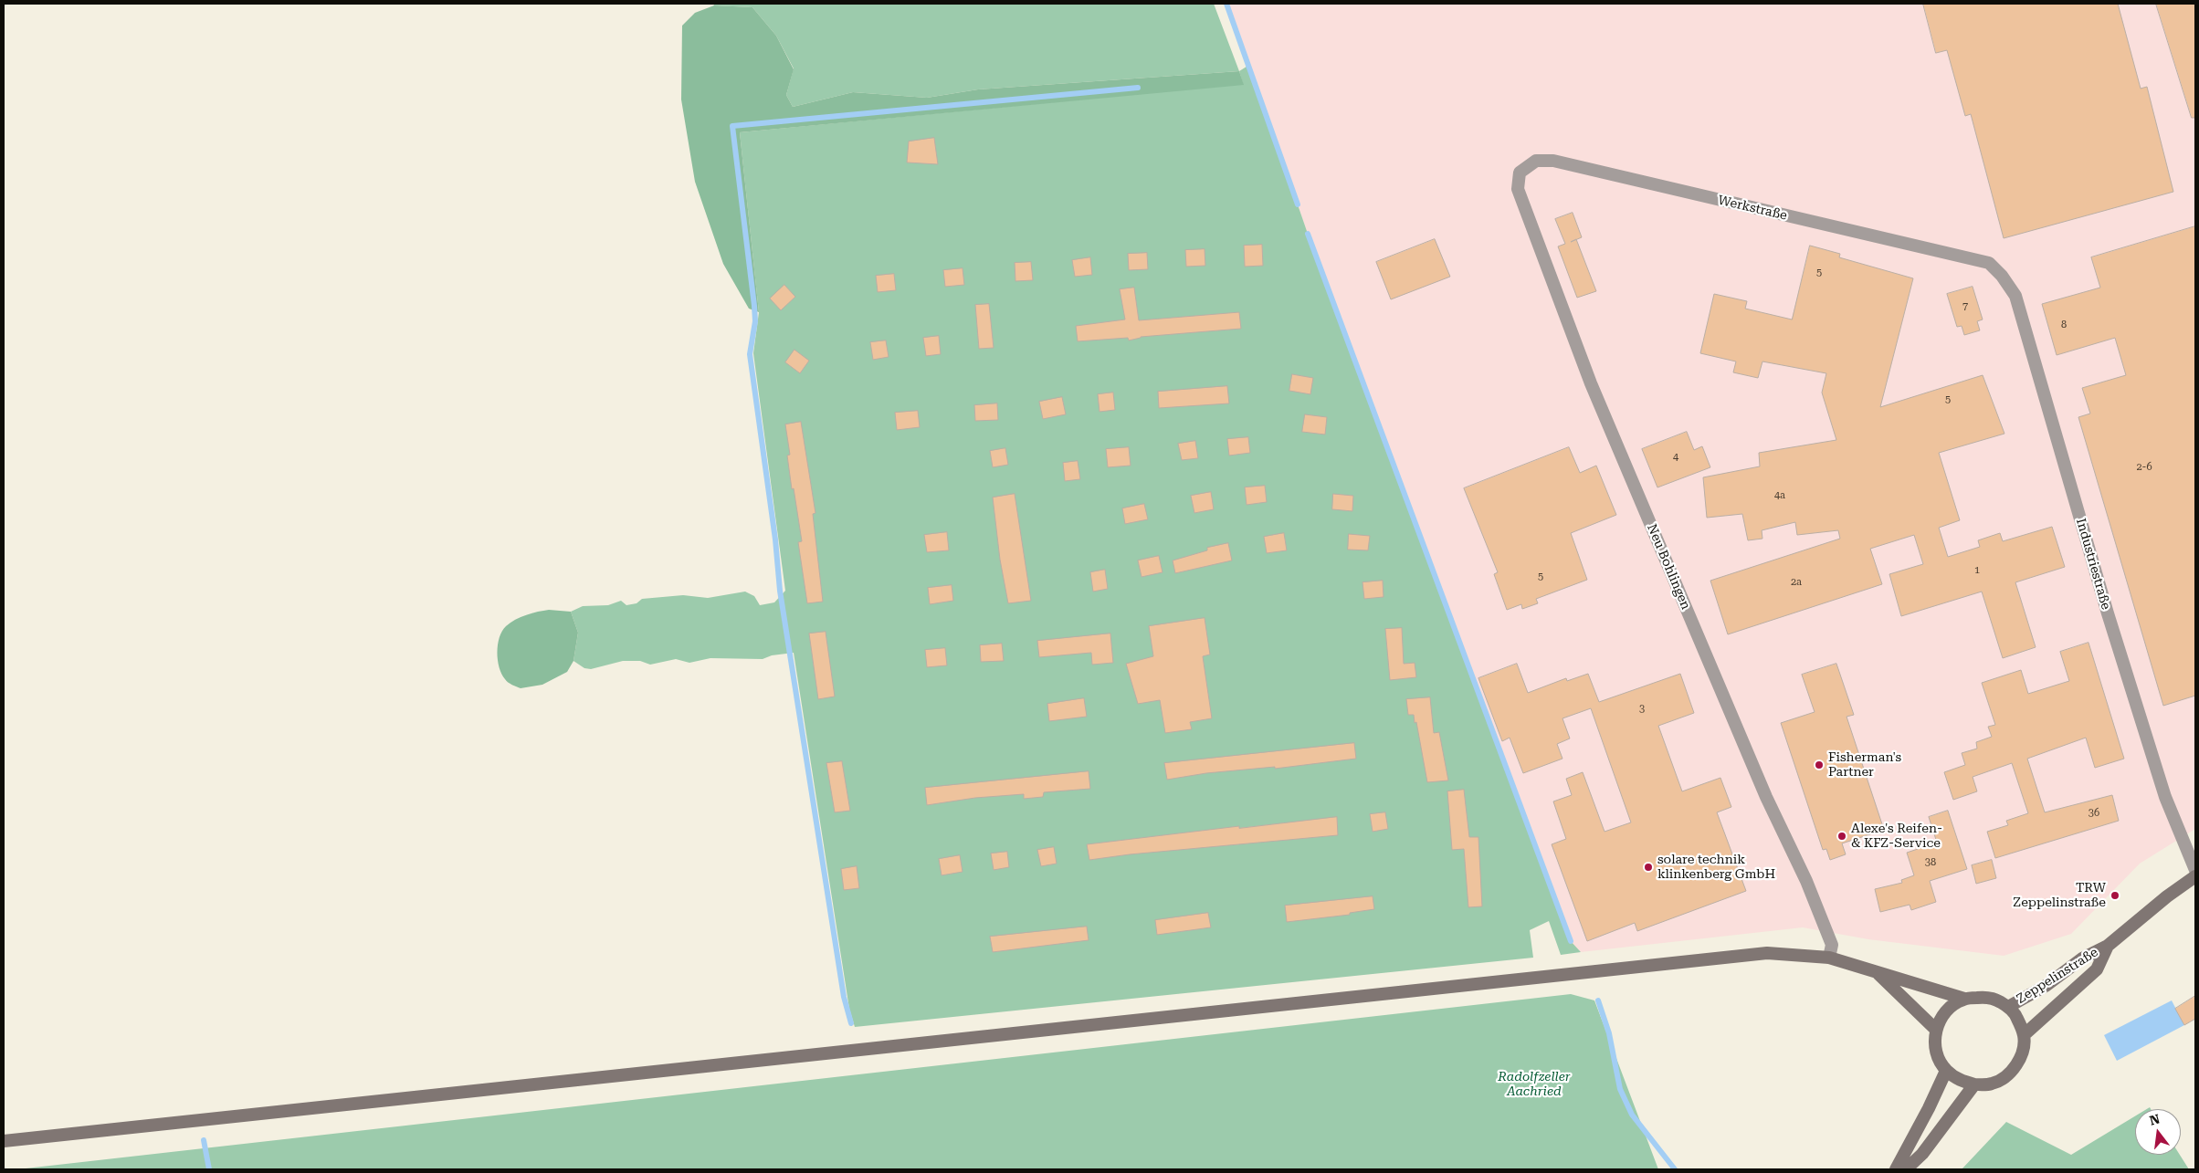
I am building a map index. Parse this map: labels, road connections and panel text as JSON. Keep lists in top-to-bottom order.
{
  "streets": {
    "main road": ["Zeppelinstraße"],
    "street": ["Werkstraße", "Industriestraße", "Neu Bohlingen"]
  },
  "crossings": [
    ["Werkstraße", "Industriestraße"],
    ["Werkstraße", "Neu Bohlingen"]
  ],
  "parks": ["Radolfzeller Aachried"],
  "places": [
    "Fisherman's Partner",
    "Alexe's Reifen- & KFZ-Service",
    "solare technik klinkenberg GmbH",
    "TRW Zeppelinstraße"
  ],
  "house_numbers": [
    "5",
    "7",
    "8",
    "5",
    "4",
    "2-6",
    "4a",
    "1",
    "5",
    "2a",
    "3",
    "36",
    "38"
  ],
  "north": "top"
}
